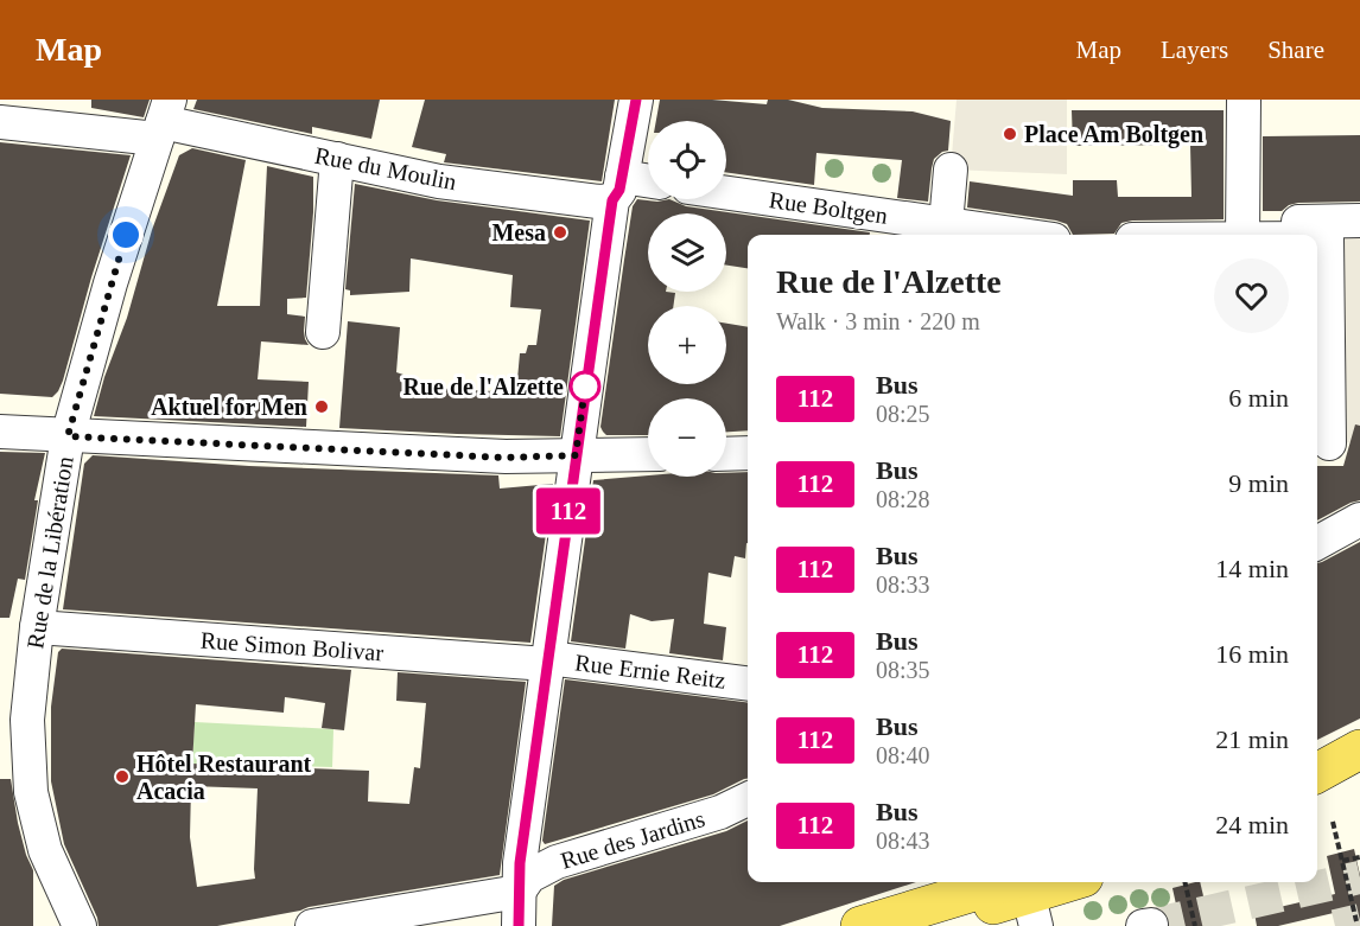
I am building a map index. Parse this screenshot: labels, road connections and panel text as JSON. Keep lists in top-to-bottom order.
{
  "streets": {
    "street": [
      "Rue du Moulin",
      "Rue Boltgen",
      "Rue de la Libération",
      "Rue Simon Bolivar",
      "Rue Ernie Reitz",
      "Rue des Jardins"
    ]
  },
  "crossings": [
    ["Rue du Moulin", "Rue de la Libération"],
    ["Rue de la Libération", "Rue Simon Bolivar"],
    ["Rue Simon Bolivar", "Rue Ernie Reitz"]
  ],
  "places": [
    "Place Am Boltgen",
    "Mesa",
    "Rue de l'Alzette",
    "Aktuel for Men",
    "Hôtel Restaurant Acacia"
  ],
  "lines": ["bus line 112"],
  "page": {
    "header": "Map",
    "nav": ["Map", "Layers", "Share"],
    "on_map": "112",
    "map_buttons": ["+", "−"],
    "heading": ["Rue de l'Alzette", "Walk · 3 min · 220 m"],
    "list": [
      {
        "mark": "112",
        "name": "Bus",
        "note": "08:25",
        "value": "6 min"
      },
      {
        "mark": "112",
        "name": "Bus",
        "note": "08:28",
        "value": "9 min"
      },
      {
        "mark": "112",
        "name": "Bus",
        "note": "08:33",
        "value": "14 min"
      },
      {
        "mark": "112",
        "name": "Bus",
        "note": "08:35",
        "value": "16 min"
      },
      {
        "mark": "112",
        "name": "Bus",
        "note": "08:40",
        "value": "21 min"
      },
      {
        "mark": "112",
        "name": "Bus",
        "note": "08:43",
        "value": "24 min"
      }
    ]
  }
}
